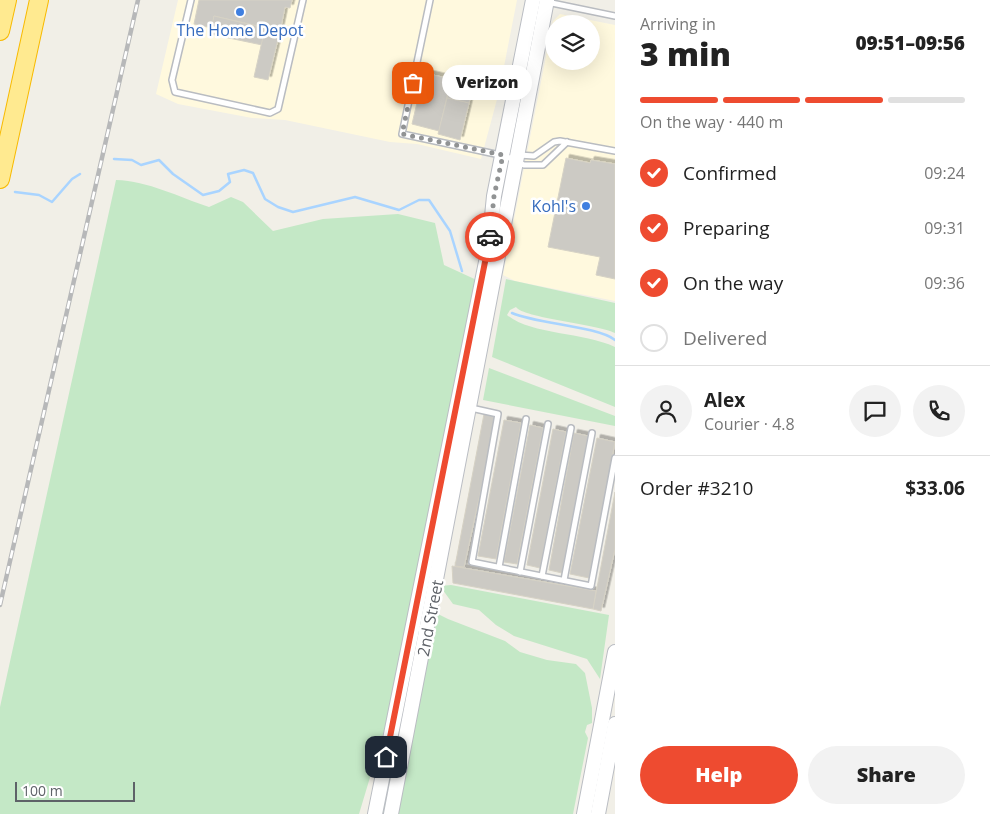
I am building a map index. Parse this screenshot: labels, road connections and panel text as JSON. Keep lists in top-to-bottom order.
{
  "streets": {
    "street": ["2nd Street"]
  },
  "places": ["The Home Depot", "Verizon", "Kohl's"],
  "scale_bar": "100 m",
  "page": {
    "heading": ["3 min", "Arriving in", "09:51–09:56"],
    "panel": [
      "Alex",
      "Courier · 4.8",
      "Order #3210",
      "$33.06"
    ],
    "bubble": "Verizon",
    "bar": "On the way · 440 m",
    "list": [
      ["Confirmed", "09:24"],
      ["Preparing", "09:31"],
      ["On the way", "09:36"],
      "Delivered"
    ],
    "buttons": ["Help", "Share"],
    "scale": "100 m"
  }
}
